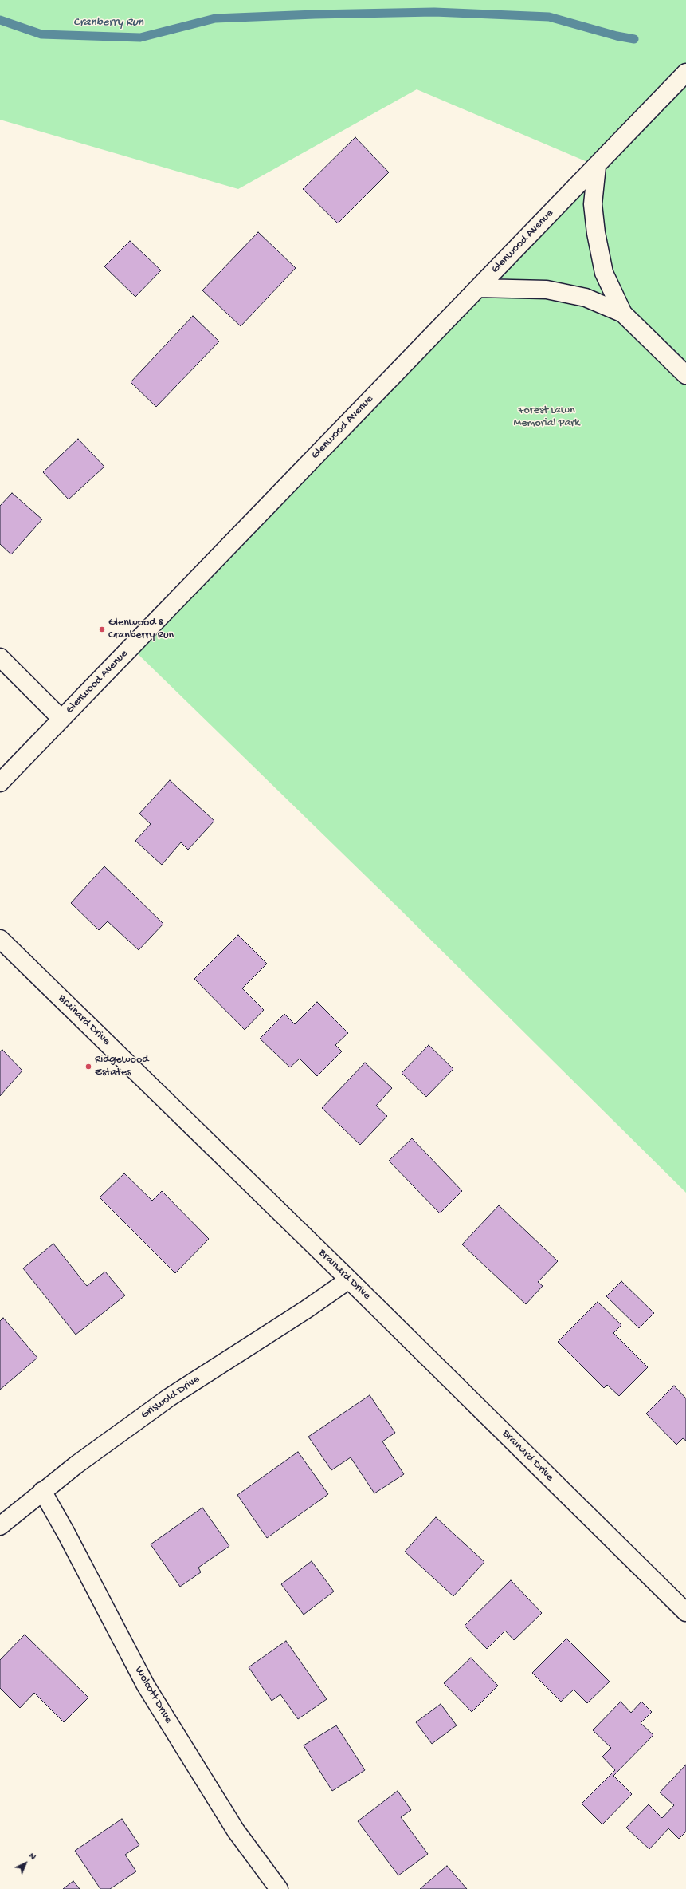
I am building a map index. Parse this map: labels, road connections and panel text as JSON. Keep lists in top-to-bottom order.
{
  "streets": {
    "street": [
      "Glenwood Avenue",
      "Brainard Drive",
      "Griswold Drive",
      "Wolcott Drive"
    ]
  },
  "crossings": [
    ["Brainard Drive", "Griswold Drive"],
    ["Griswold Drive", "Wolcott Drive"]
  ],
  "water": ["Cranberry Run"],
  "parks": ["Forest Lawn Memorial Park"],
  "places": ["Glenwood & Cranberry Run", "Ridgewood Estates"],
  "north": "top right"
}
